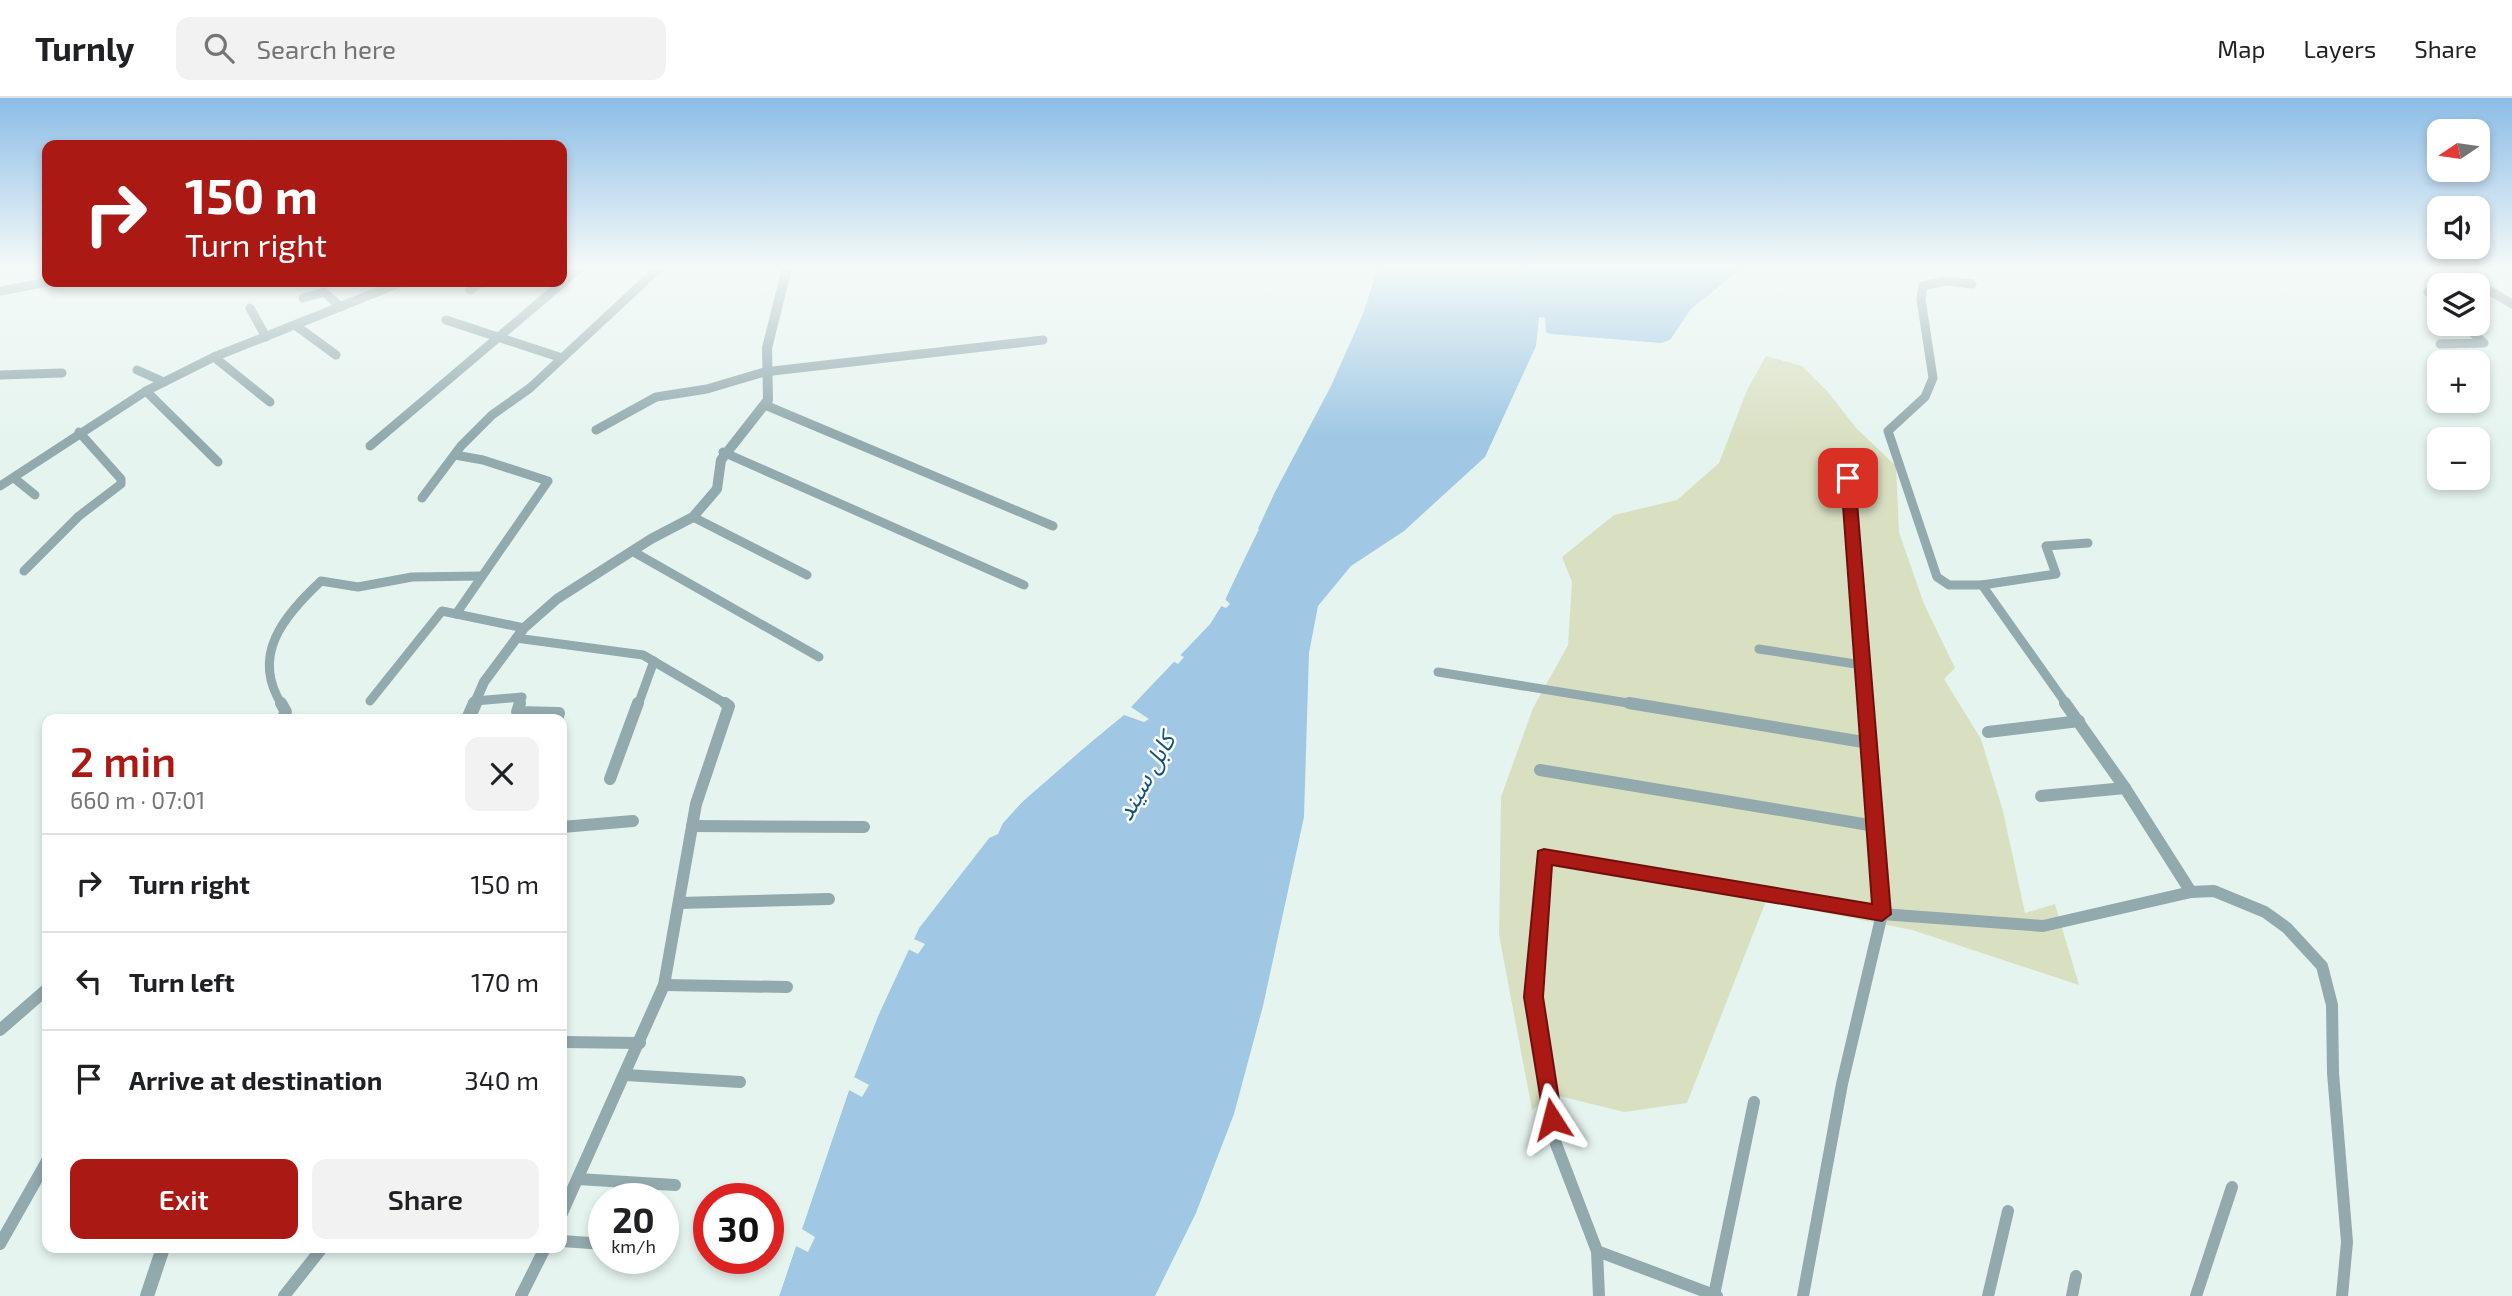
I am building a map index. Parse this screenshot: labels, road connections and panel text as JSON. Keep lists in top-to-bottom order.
{
  "water": ["کابل سيند"],
  "north": "left",
  "page": {
    "header": "Turnly",
    "search": "Search here",
    "nav": ["Map", "Layers", "Share"],
    "map_buttons": ["+", "−"],
    "turn": ["150 m", "Turn right"],
    "heading": ["2 min", "660 m · 07:01"],
    "list": [
      {
        "name": "Turn right",
        "value": "150 m"
      },
      {
        "name": "Turn left",
        "value": "170 m"
      },
      {
        "name": "Arrive at destination",
        "value": "340 m"
      }
    ],
    "buttons": ["Exit", "Share"],
    "speed": "20 km/h",
    "limit": "30"
  }
}
